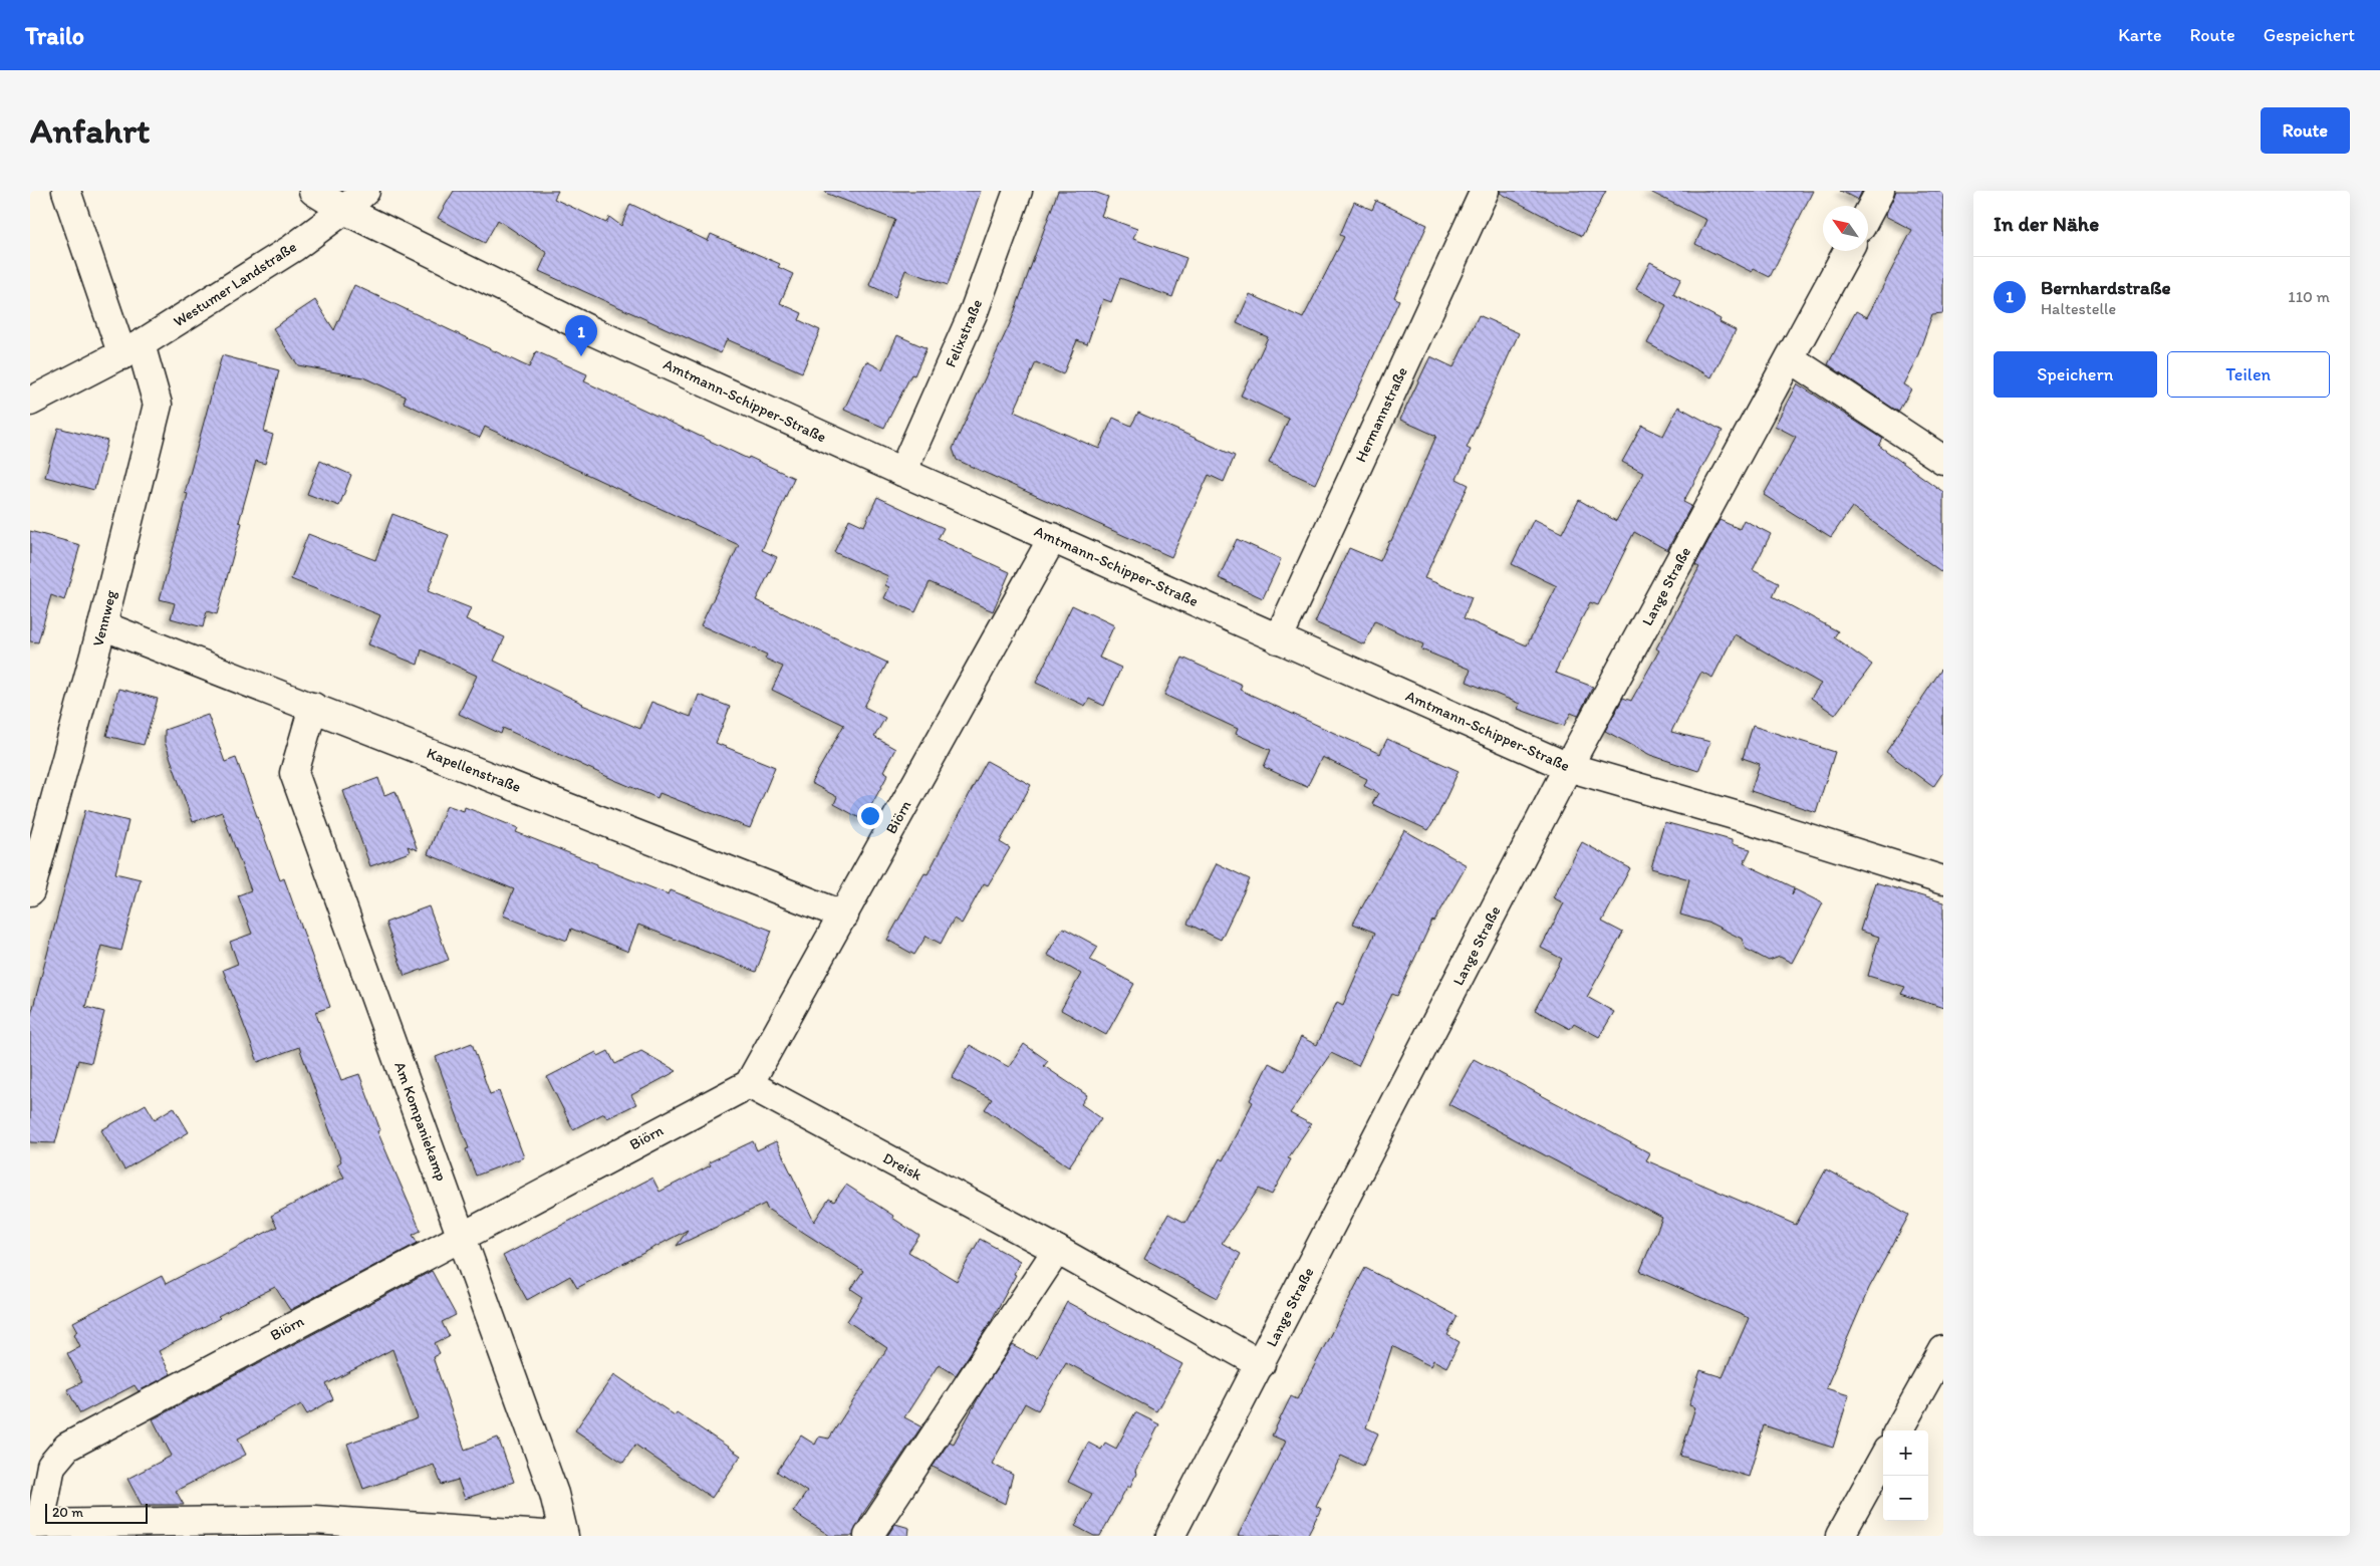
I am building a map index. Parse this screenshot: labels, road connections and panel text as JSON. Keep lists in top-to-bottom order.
{
  "streets": {
    "street": [
      "Westumer Landstraße",
      "Felixstraße",
      "Amtmann-Schipper-Straße",
      "Hermannstraße",
      "Lange Straße",
      "Vennweg",
      "Kapellenstraße",
      "Biörn",
      "Am Kompaniekamp",
      "Dreisk"
    ]
  },
  "crossings": [
    ["Westumer Landstraße", "Amtmann-Schipper-Straße"],
    ["Westumer Landstraße", "Vennweg"],
    ["Felixstraße", "Amtmann-Schipper-Straße"],
    ["Amtmann-Schipper-Straße", "Hermannstraße"],
    ["Amtmann-Schipper-Straße", "Lange Straße"],
    ["Amtmann-Schipper-Straße", "Biörn"],
    ["Lange Straße", "Dreisk"],
    ["Vennweg", "Kapellenstraße"],
    ["Kapellenstraße", "Biörn"],
    ["Kapellenstraße", "Am Kompaniekamp"],
    ["Biörn", "Am Kompaniekamp"],
    ["Biörn", "Dreisk"]
  ],
  "scale_bar": "20 m",
  "north": "top left",
  "page": {
    "header": "Trailo",
    "nav": ["Karte", "Route", "Gespeichert"],
    "buttons": [
      "Route",
      ["Speichern", "Teilen"]
    ],
    "title": "Anfahrt",
    "heading": "In der Nähe",
    "list": [
      {
        "mark": "1",
        "name": "Bernhardstraße",
        "note": "Haltestelle",
        "value": "110 m"
      }
    ],
    "pins": "1",
    "map_buttons": ["+", "−"],
    "scale": "20 m"
  }
}
